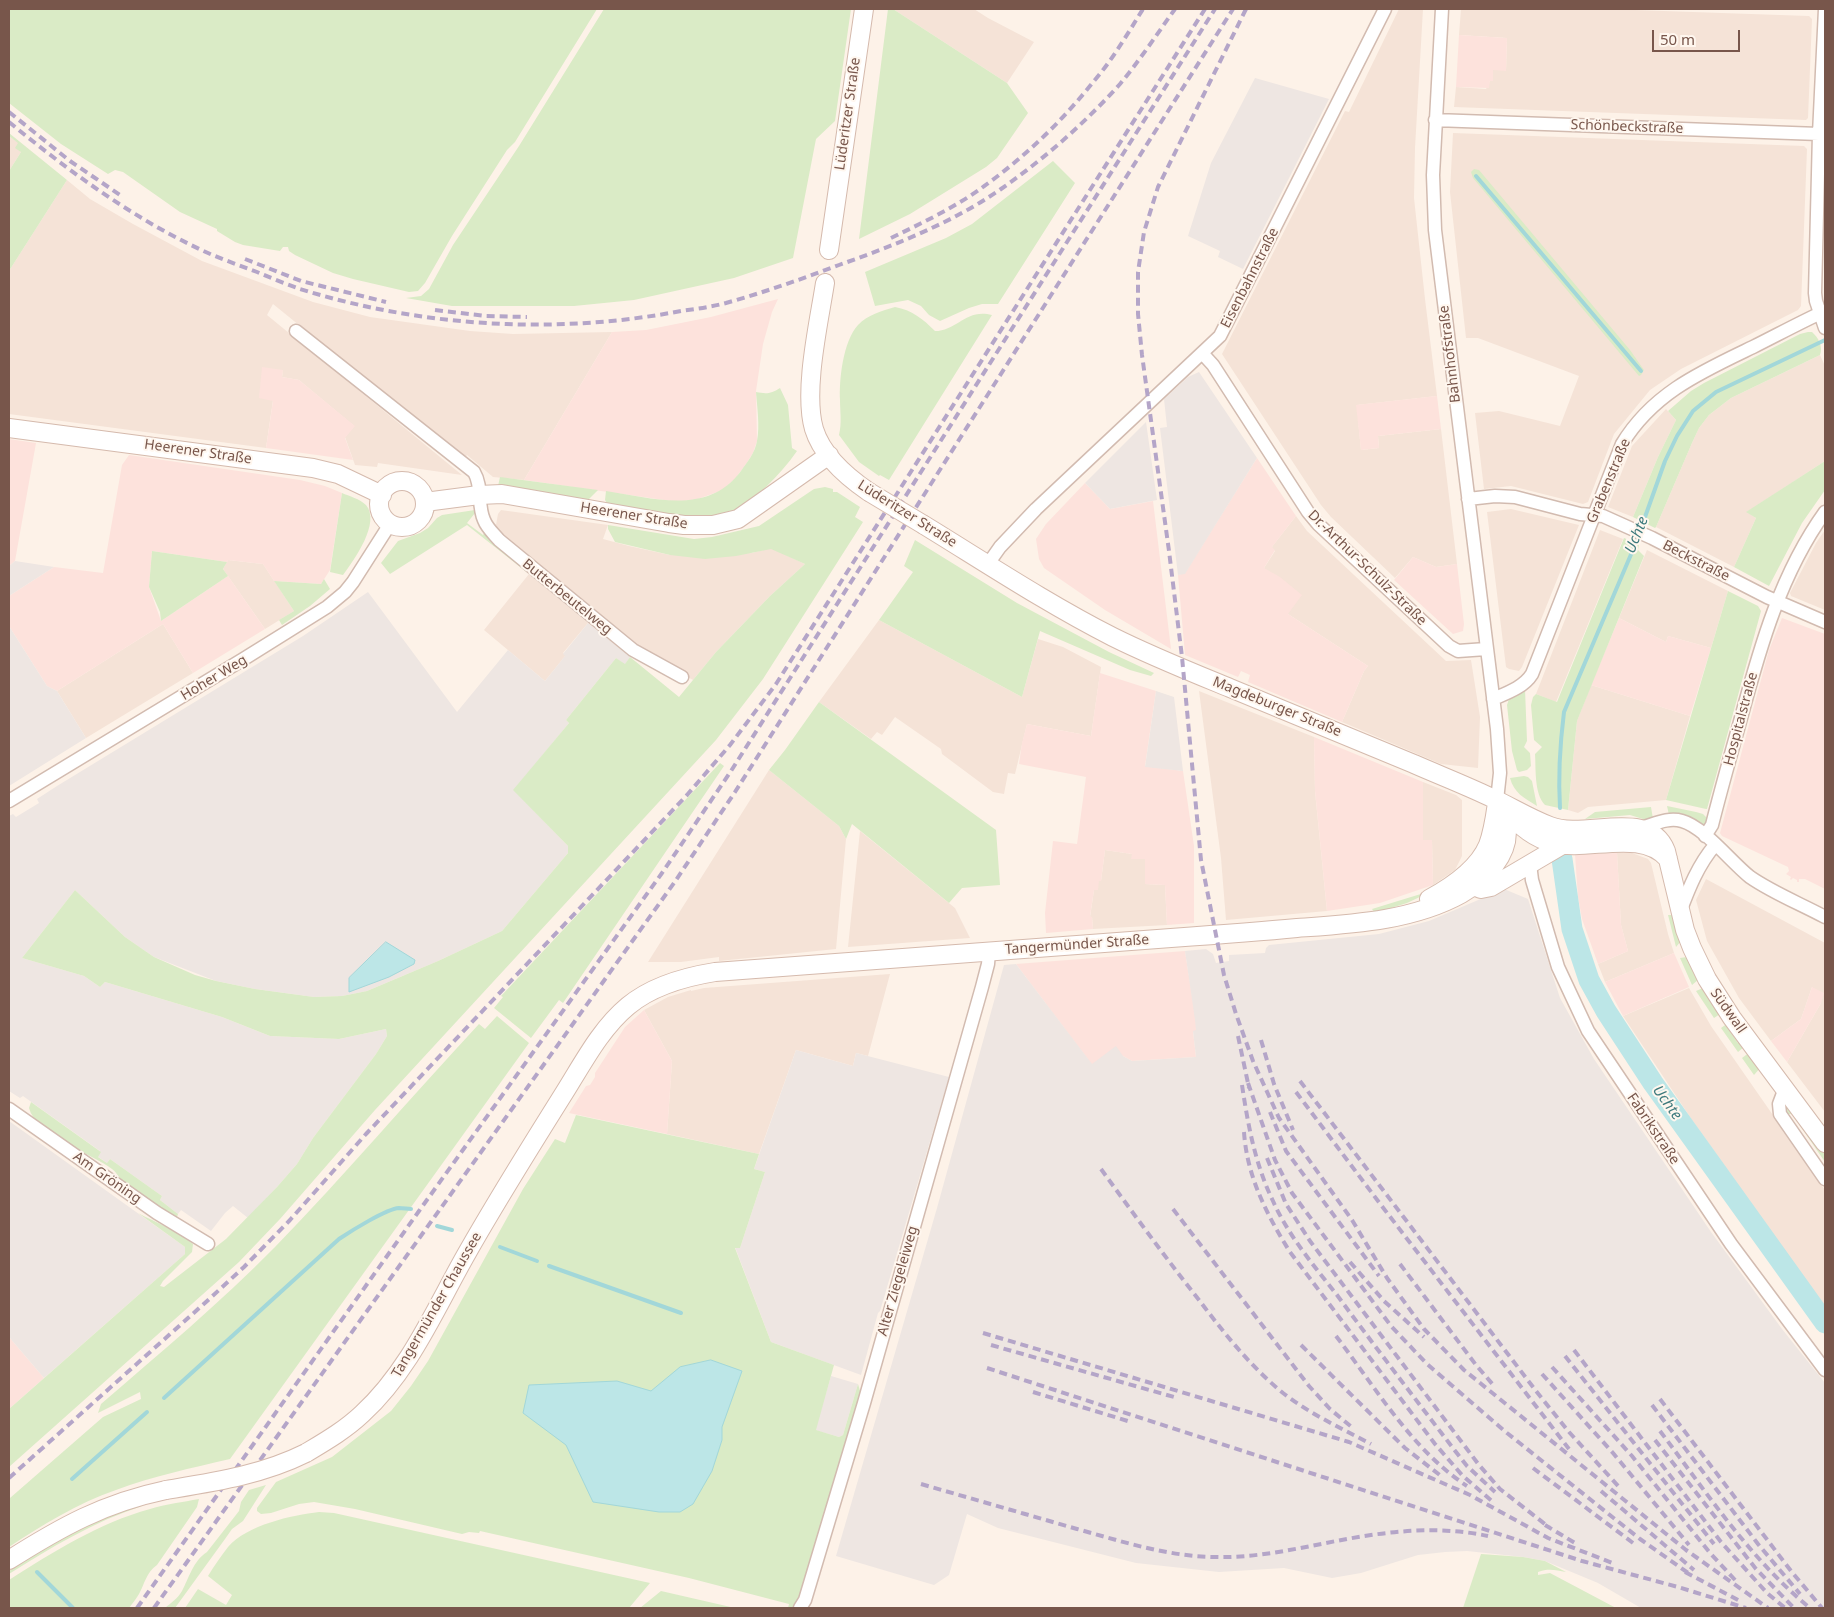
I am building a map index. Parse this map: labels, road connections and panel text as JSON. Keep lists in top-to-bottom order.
{
  "streets": {
    "main road": [
      "Lüderitzer Straße",
      "Heerener Straße",
      "Magdeburger Straße",
      "Tangermünder Straße",
      "Südwall",
      "Tangermünder Chaussee"
    ],
    "street": [
      "Schönbeckstraße",
      "Eisenbahnstraße",
      "Bahnhofstraße",
      "Grabenstraße",
      "Beckstraße",
      "Dr.-Arthur-Schulz-Straße",
      "Butterbeutelweg",
      "Hoher Weg",
      "Hospitalstraße",
      "Fabrikstraße",
      "Am Gröning",
      "Alter Ziegeleiweg"
    ]
  },
  "crossings": [
    ["Lüderitzer Straße", "Eisenbahnstraße"],
    ["Lüderitzer Straße", "Heerener Straße"],
    ["Lüderitzer Straße", "Magdeburger Straße"],
    ["Schönbeckstraße", "Bahnhofstraße"],
    ["Eisenbahnstraße", "Dr.-Arthur-Schulz-Straße"],
    ["Eisenbahnstraße", "Magdeburger Straße"],
    ["Bahnhofstraße", "Grabenstraße"],
    ["Bahnhofstraße", "Beckstraße"],
    ["Bahnhofstraße", "Dr.-Arthur-Schulz-Straße"],
    ["Bahnhofstraße", "Magdeburger Straße"],
    ["Heerener Straße", "Butterbeutelweg"],
    ["Heerener Straße", "Hoher Weg"],
    ["Grabenstraße", "Beckstraße"],
    ["Beckstraße", "Hospitalstraße"],
    ["Magdeburger Straße", "Südwall"],
    ["Tangermünder Straße", "Alter Ziegeleiweg"],
    ["Tangermünder Straße", "Tangermünder Chaussee"]
  ],
  "water": ["Uchte"],
  "scale_bar": "50 m"
}
